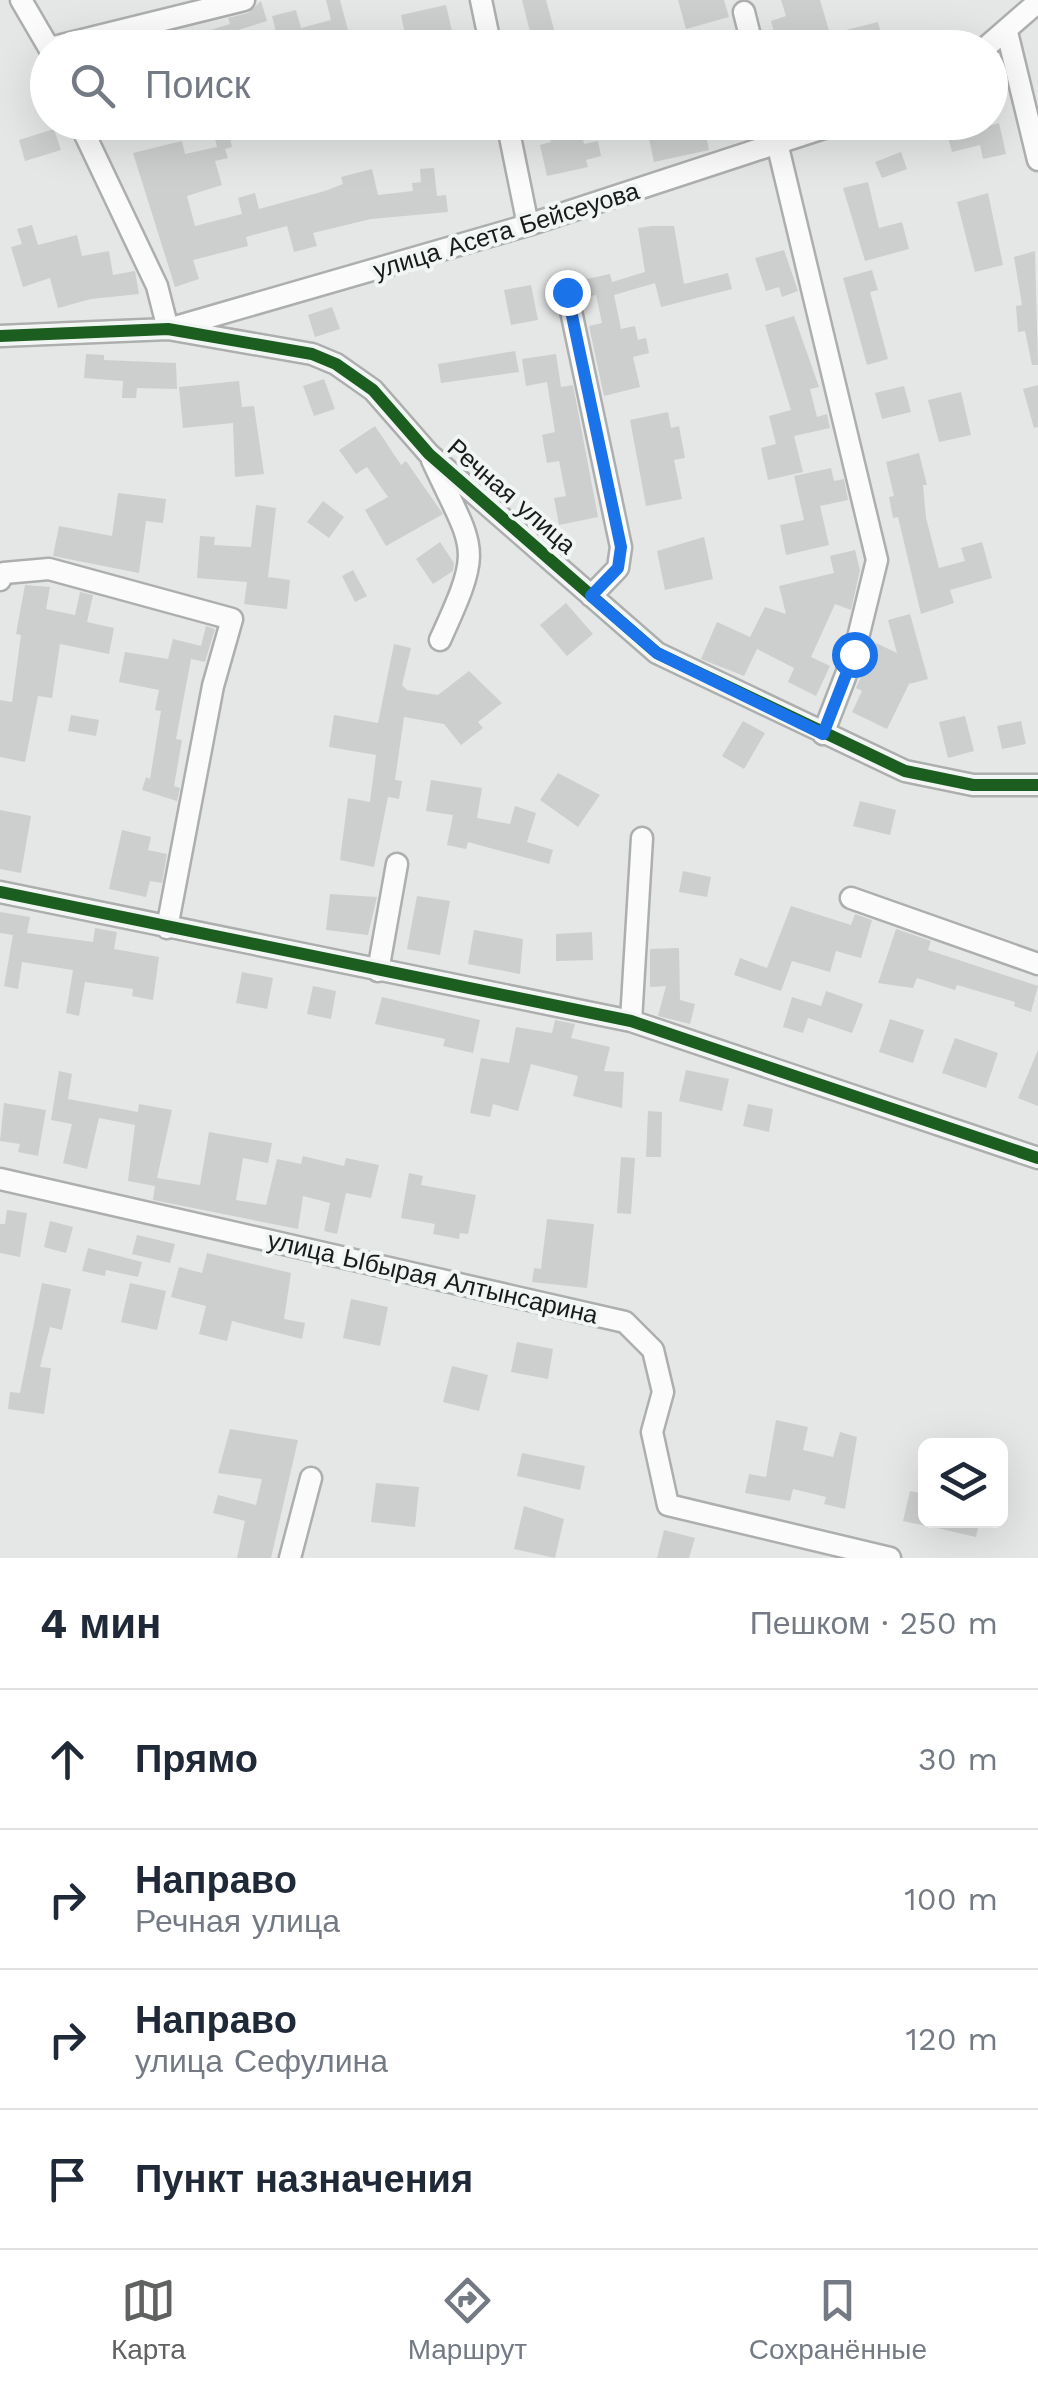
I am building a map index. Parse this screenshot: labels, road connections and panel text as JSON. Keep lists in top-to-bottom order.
{
  "streets": {
    "street": ["улица Асета Бейсеуова", "Речная улица", "улица Ыбырая Алтынсарина"]
  },
  "crossings": [
    ["улица Асета Бейсеуова", "Речная улица"]
  ],
  "page": {
    "search": "Поиск",
    "heading": ["4 мин", "Пешком · 250 m"],
    "list": [
      ["Прямо", "30 m"],
      ["Направо", "Речная улица", "100 m"],
      ["Направо", "улица Сефулина", "120 m"],
      "Пункт назначения"
    ],
    "nav": ["Карта", "Маршрут", "Сохранённые"]
  }
}
